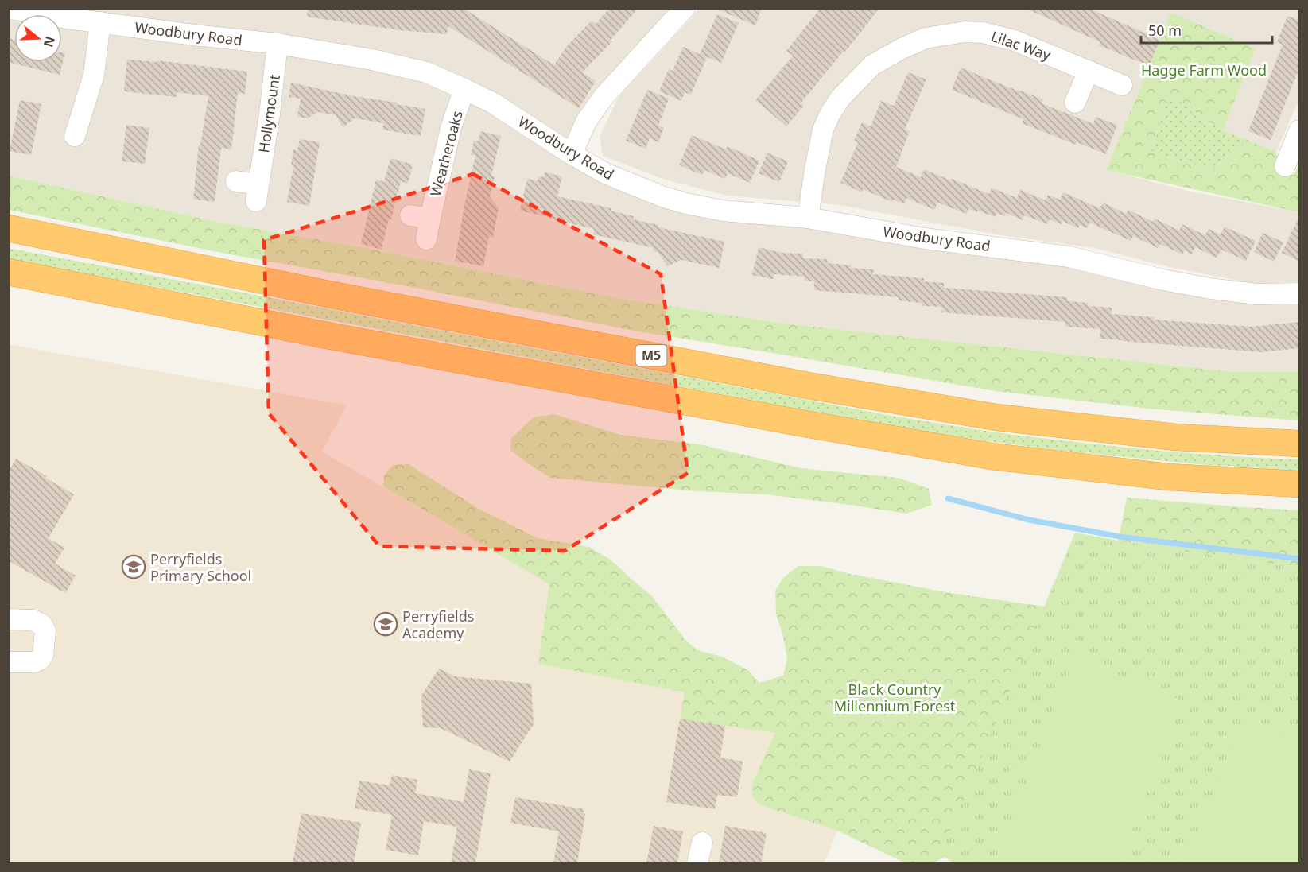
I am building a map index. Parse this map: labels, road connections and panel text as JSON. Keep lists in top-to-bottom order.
{
  "streets": {
    "highway": ["M5"],
    "street": [
      "Woodbury Road",
      "Lilac Way",
      "Hollymount",
      "Weatheroaks"
    ]
  },
  "crossings": [
    ["Woodbury Road", "Lilac Way"],
    ["Woodbury Road", "Hollymount"],
    ["Woodbury Road", "Weatheroaks"]
  ],
  "parks": ["Hagge Farm Wood", "Black Country Millennium Forest"],
  "places": {
    "school or university": ["Perryfields Primary School", "Perryfields Academy"]
  },
  "scale_bar": "50 m",
  "north": "right"
}
